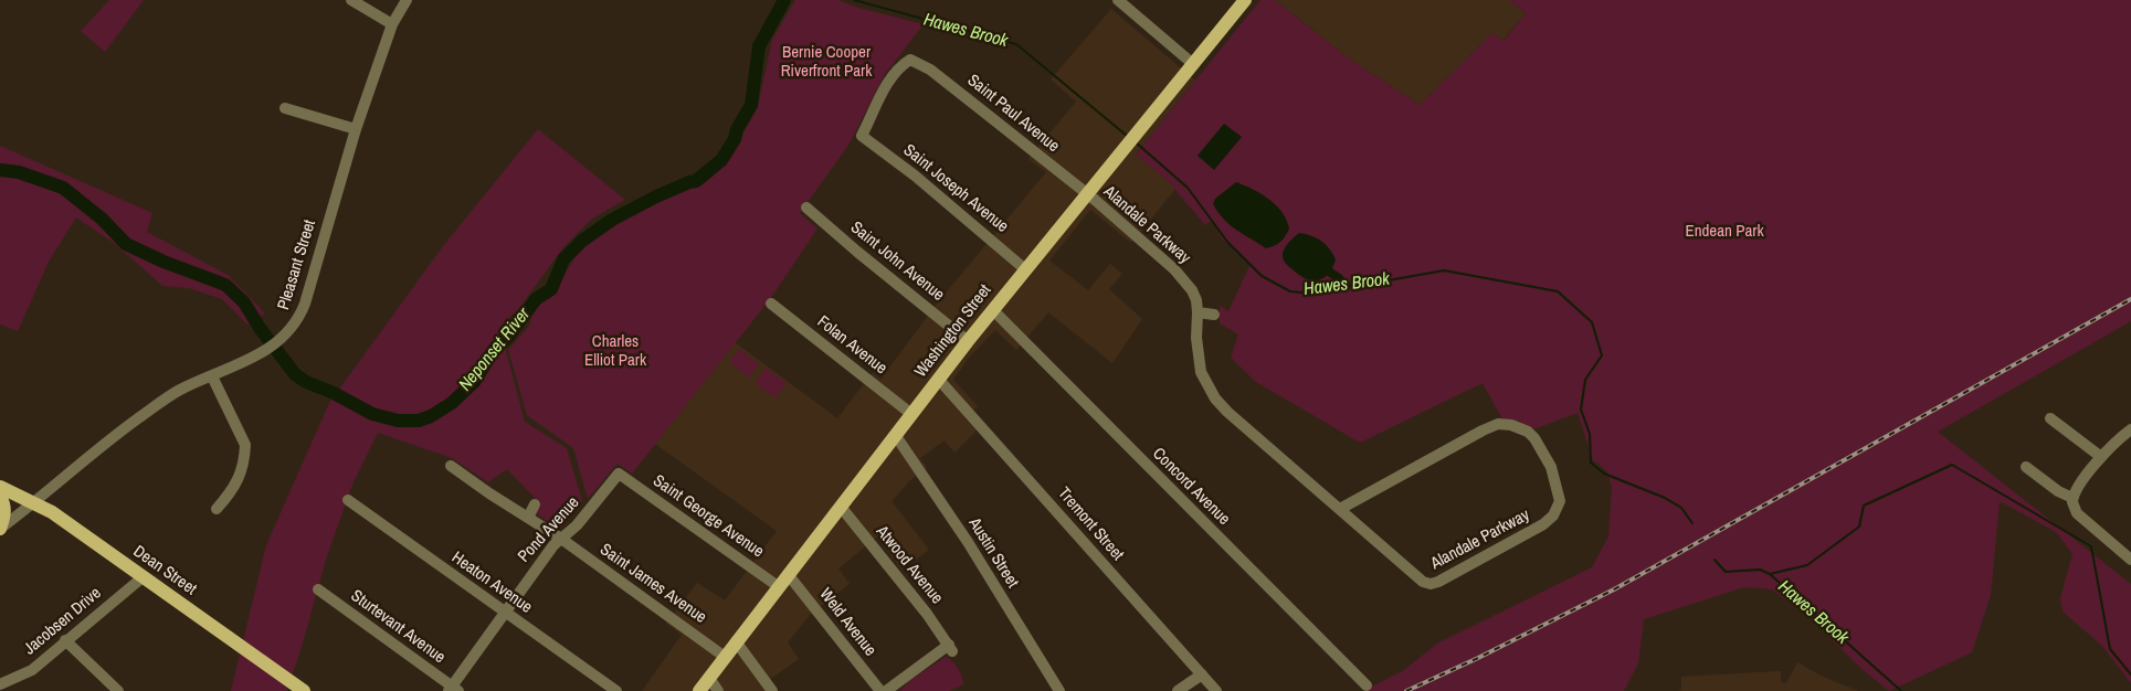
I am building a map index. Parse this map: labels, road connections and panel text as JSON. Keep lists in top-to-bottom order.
{
  "streets": {
    "main road": ["Washington Street", "Dean Street"],
    "street": [
      "Saint Paul Avenue",
      "Saint Joseph Avenue",
      "Alandale Parkway",
      "Saint John Avenue",
      "Pleasant Street",
      "Folan Avenue",
      "Concord Avenue",
      "Saint George Avenue",
      "Tremont Street",
      "Pond Avenue",
      "Austin Street",
      "Atwood Avenue",
      "Heaton Avenue",
      "Saint James Avenue",
      "Jacobsen Drive",
      "Weld Avenue",
      "Sturtevant Avenue"
    ]
  },
  "crossings": [
    ["Saint Paul Avenue", "Saint Joseph Avenue"],
    ["Saint Paul Avenue", "Alandale Parkway"],
    ["Saint Paul Avenue", "Washington Street"],
    ["Saint Joseph Avenue", "Washington Street"],
    ["Alandale Parkway", "Washington Street"],
    ["Saint John Avenue", "Washington Street"],
    ["Pleasant Street", "Dean Street"],
    ["Washington Street", "Folan Avenue"],
    ["Washington Street", "Concord Avenue"],
    ["Washington Street", "Saint George Avenue"],
    ["Washington Street", "Tremont Street"],
    ["Washington Street", "Austin Street"],
    ["Washington Street", "Atwood Avenue"],
    ["Washington Street", "Saint James Avenue"],
    ["Washington Street", "Weld Avenue"],
    ["Saint George Avenue", "Pond Avenue"],
    ["Pond Avenue", "Heaton Avenue"],
    ["Pond Avenue", "Saint James Avenue"],
    ["Pond Avenue", "Sturtevant Avenue"],
    ["Dean Street", "Jacobsen Drive"]
  ],
  "water": ["Hawes Brook", "Neponset River"],
  "parks": ["Bernie Cooper Riverfront Park", "Endean Park", "Charles Elliot Park"]
}
